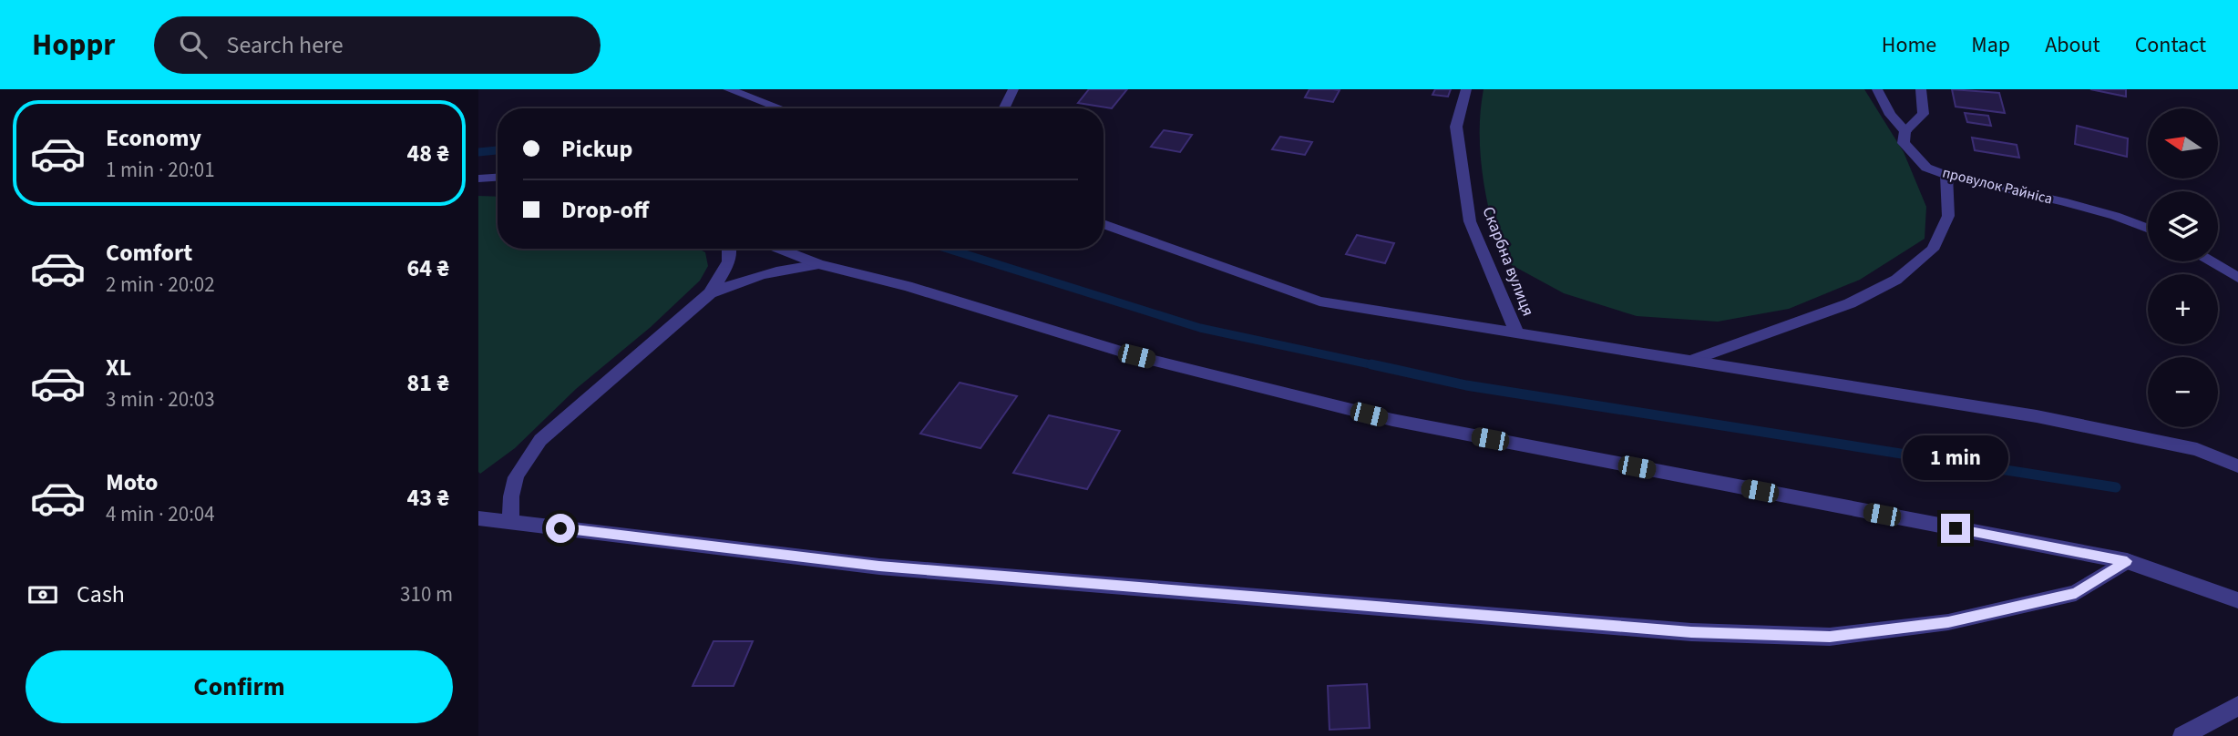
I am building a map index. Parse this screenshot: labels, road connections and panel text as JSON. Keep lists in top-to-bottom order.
{
  "streets": {
    "street": ["провулок Райніса", "Скарбна вулиця"]
  },
  "north": "left",
  "page": {
    "header": "Hoppr",
    "search": "Search here",
    "nav": [
      "Home",
      "Map",
      "About",
      "Contact"
    ],
    "list": [
      {
        "name": "Economy",
        "note": "1 min · 20:01",
        "value": "48 ₴"
      },
      {
        "name": "Comfort",
        "note": "2 min · 20:02",
        "value": "64 ₴"
      },
      {
        "name": "XL",
        "note": "3 min · 20:03",
        "value": "81 ₴"
      },
      {
        "name": "Moto",
        "note": "4 min · 20:04",
        "value": "43 ₴"
      }
    ],
    "map_buttons": ["+", "−"],
    "banner": ["Pickup", "Drop-off"],
    "bubble": "1 min",
    "pay": ["Cash", "310 m"],
    "buttons": "Confirm"
  }
}
